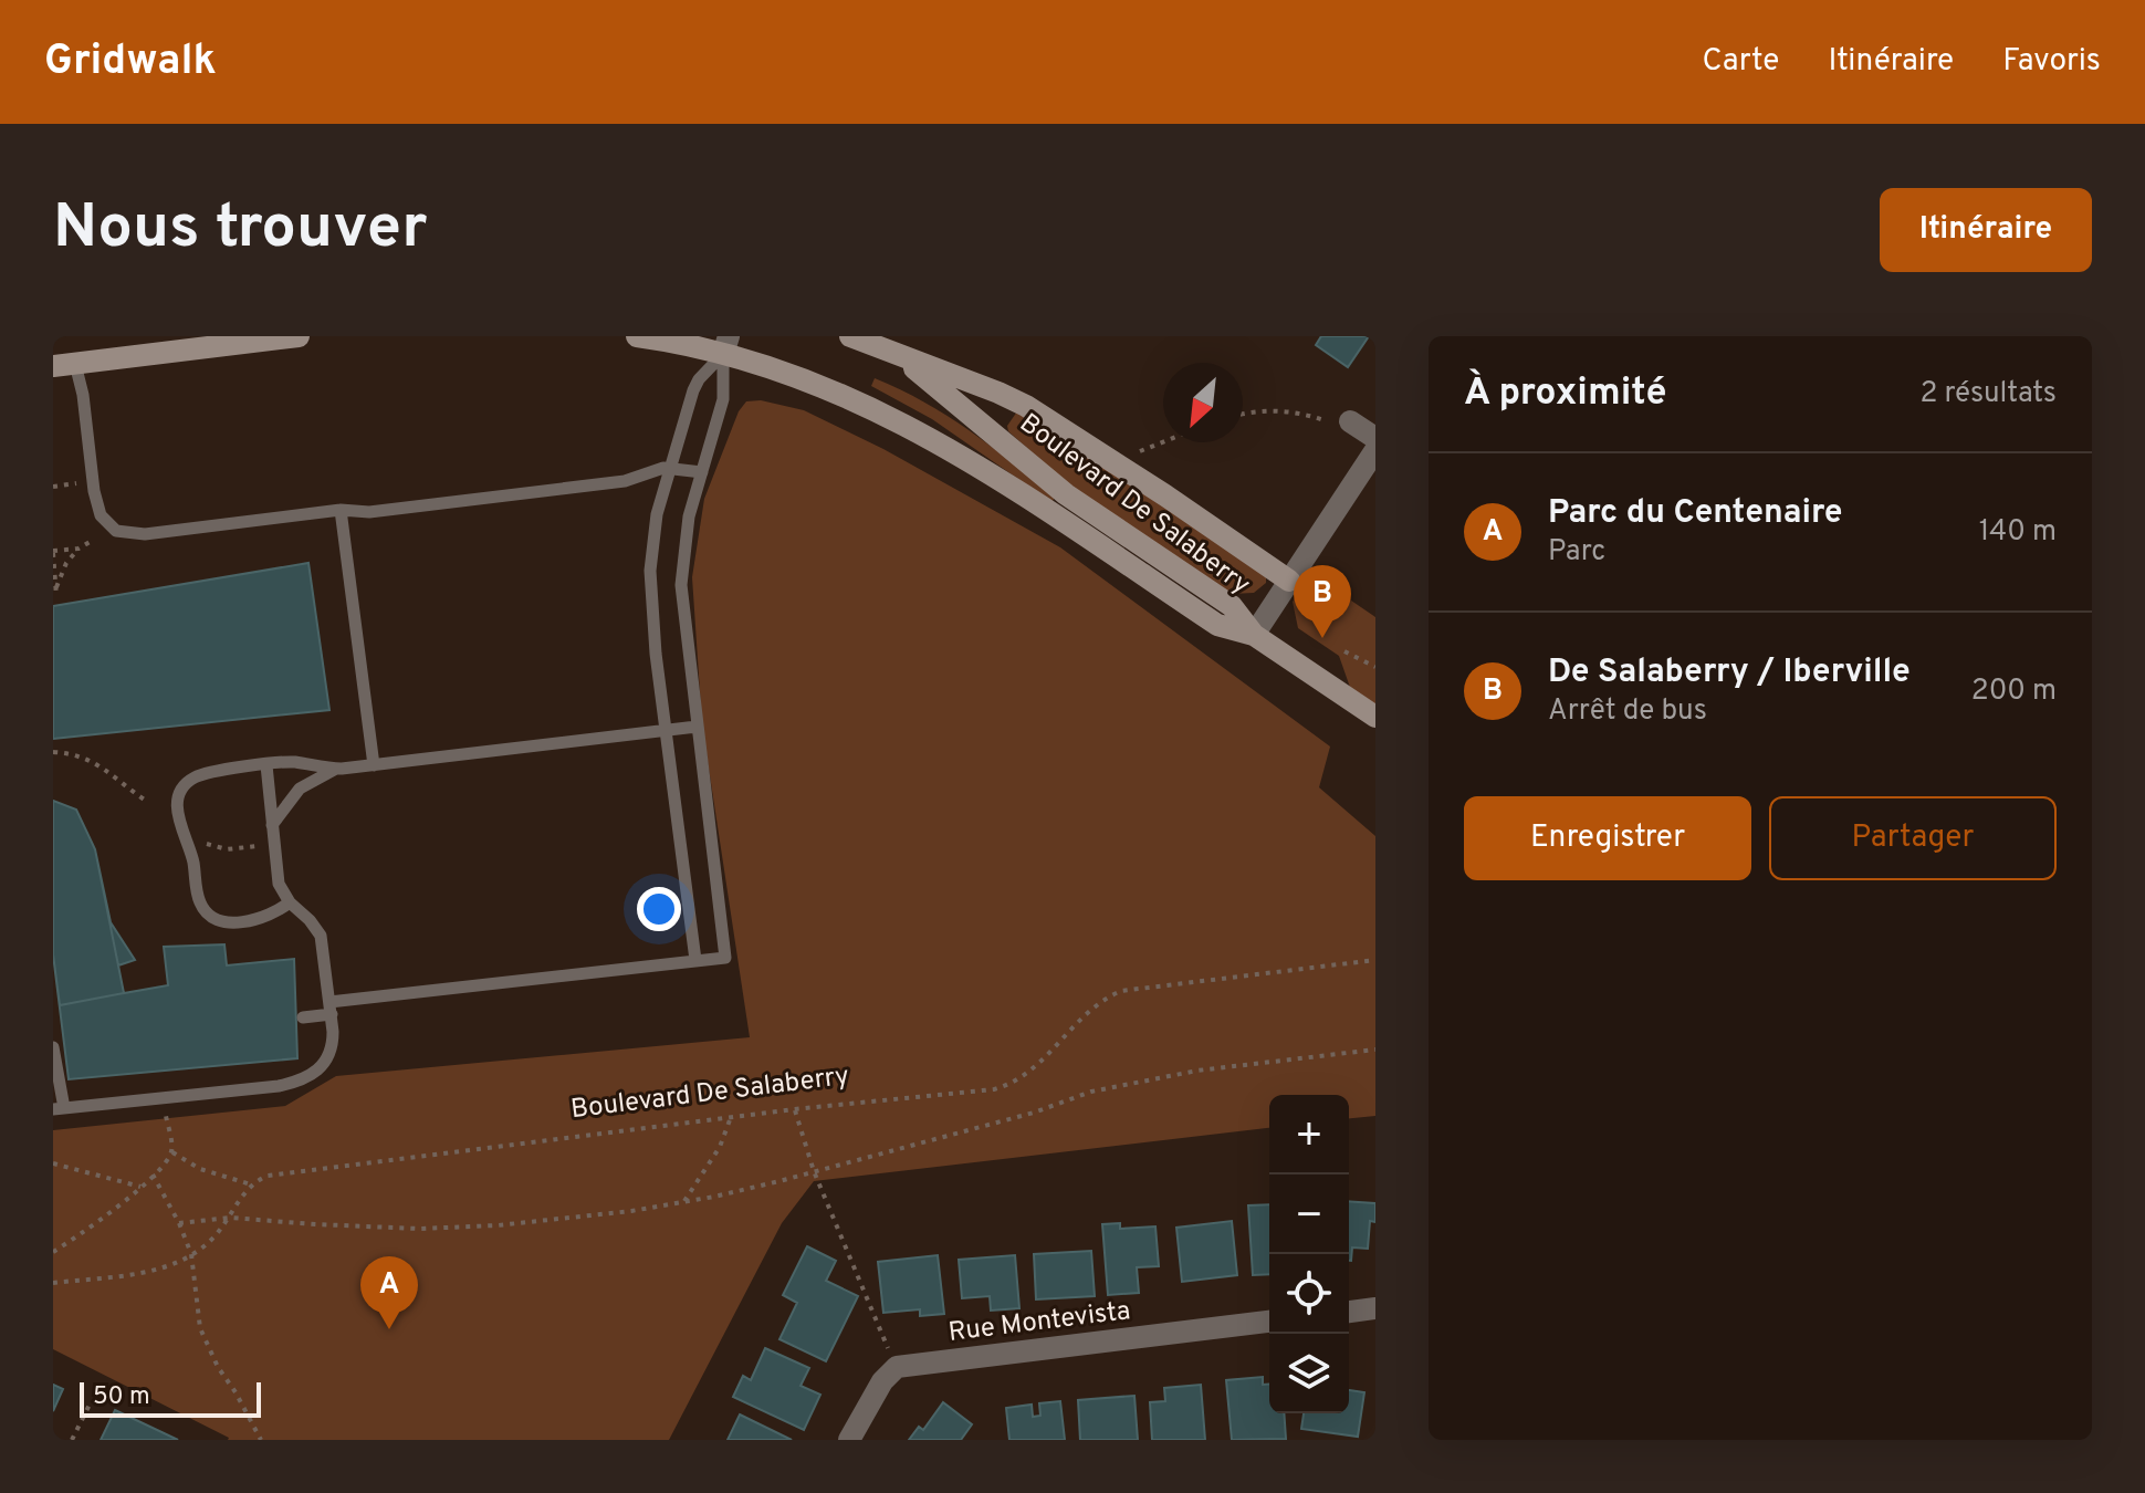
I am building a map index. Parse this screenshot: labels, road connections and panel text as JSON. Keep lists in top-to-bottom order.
{
  "streets": {
    "street": ["Boulevard De Salaberry", "Rue Montevista"]
  },
  "scale_bar": "50 m",
  "north": "bottom left",
  "page": {
    "header": "Gridwalk",
    "nav": ["Carte", "Itinéraire", "Favoris"],
    "buttons": [
      "Itinéraire",
      ["Enregistrer", "Partager"]
    ],
    "title": "Nous trouver",
    "heading": ["À proximité", "2 résultats"],
    "list": [
      {
        "mark": "A",
        "name": "Parc du Centenaire",
        "note": "Parc",
        "value": "140 m"
      },
      {
        "mark": "B",
        "name": "De Salaberry / Iberville",
        "note": "Arrêt de bus",
        "value": "200 m"
      }
    ],
    "pins": ["B", "A"],
    "map_buttons": ["+", "−"],
    "scale": "50 m"
  }
}
